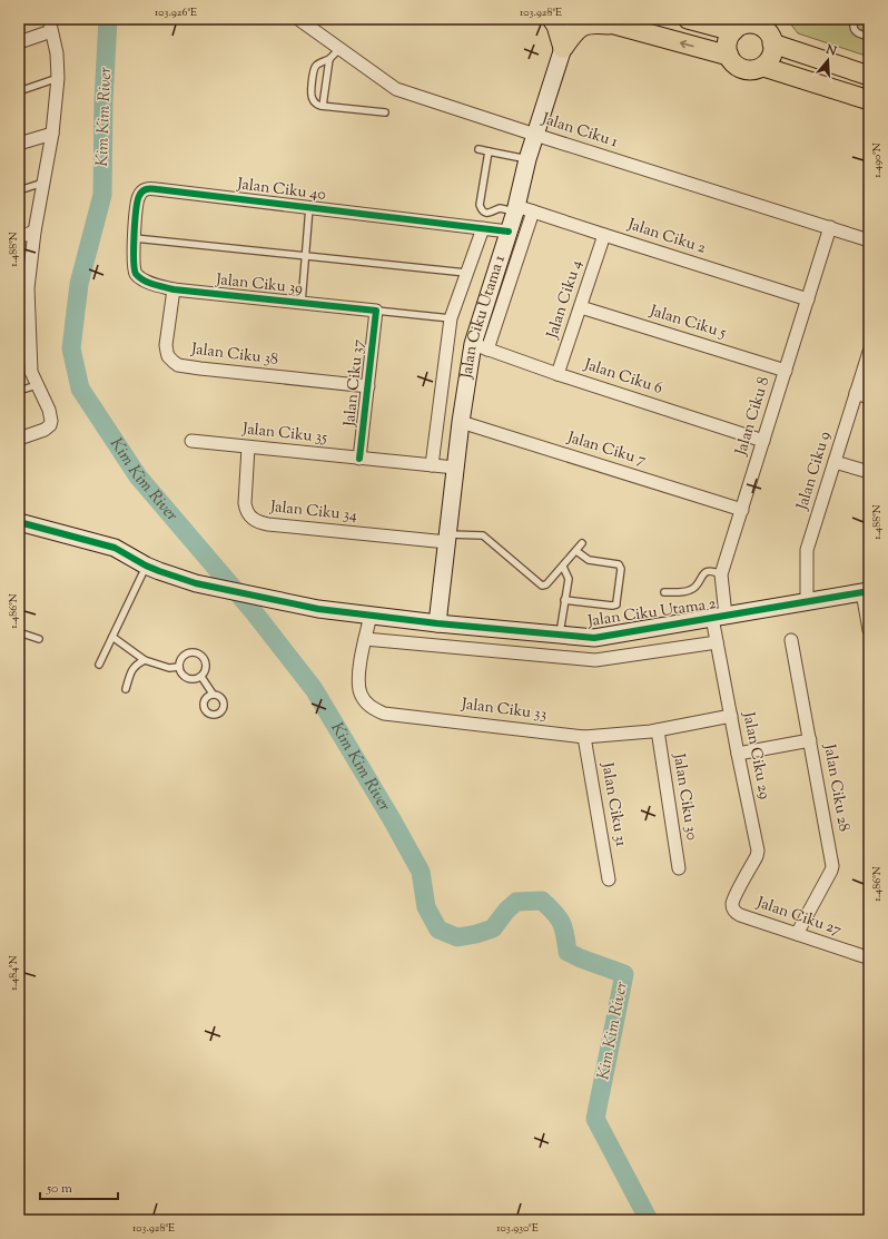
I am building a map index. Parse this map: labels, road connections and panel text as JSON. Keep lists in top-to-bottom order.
{
  "streets": {
    "street": [
      "Jalan Ciku 1",
      "Jalan Ciku 40",
      "Jalan Ciku 2",
      "Jalan Ciku 39",
      "Jalan Ciku 4",
      "Jalan Ciku Utama 1",
      "Jalan Ciku 5",
      "Jalan Ciku 38",
      "Jalan Ciku 6",
      "Jalan Ciku 37",
      "Jalan Ciku 8",
      "Jalan Ciku 35",
      "Jalan Ciku 7",
      "Jalan Ciku 9",
      "Jalan Ciku 34",
      "Jalan Ciku Utama 2",
      "Jalan Ciku 33",
      "Jalan Ciku 29",
      "Jalan Ciku 28",
      "Jalan Ciku 30",
      "Jalan Ciku 31",
      "Jalan Ciku 27"
    ]
  },
  "crossings": [
    ["Jalan Ciku 1", "Jalan Ciku Utama 1"],
    ["Jalan Ciku 1", "Jalan Ciku 8"],
    ["Jalan Ciku 40", "Jalan Ciku 39"],
    ["Jalan Ciku 40", "Jalan Ciku Utama 1"],
    ["Jalan Ciku 2", "Jalan Ciku 4"],
    ["Jalan Ciku 2", "Jalan Ciku Utama 1"],
    ["Jalan Ciku 2", "Jalan Ciku 8"],
    ["Jalan Ciku 39", "Jalan Ciku 38"],
    ["Jalan Ciku 39", "Jalan Ciku 37"],
    ["Jalan Ciku 4", "Jalan Ciku 5"],
    ["Jalan Ciku 4", "Jalan Ciku 6"],
    ["Jalan Ciku Utama 1", "Jalan Ciku 6"],
    ["Jalan Ciku Utama 1", "Jalan Ciku 35"],
    ["Jalan Ciku Utama 1", "Jalan Ciku 7"],
    ["Jalan Ciku Utama 1", "Jalan Ciku 34"],
    ["Jalan Ciku Utama 1", "Jalan Ciku Utama 2"],
    ["Jalan Ciku 5", "Jalan Ciku 8"],
    ["Jalan Ciku 38", "Jalan Ciku 37"],
    ["Jalan Ciku 6", "Jalan Ciku 8"],
    ["Jalan Ciku 37", "Jalan Ciku 35"],
    ["Jalan Ciku 8", "Jalan Ciku 7"],
    ["Jalan Ciku 8", "Jalan Ciku Utama 2"],
    ["Jalan Ciku 8", "Jalan Ciku 29"],
    ["Jalan Ciku 35", "Jalan Ciku 34"],
    ["Jalan Ciku 9", "Jalan Ciku Utama 2"],
    ["Jalan Ciku Utama 2", "Jalan Ciku 33"],
    ["Jalan Ciku Utama 2", "Jalan Ciku 29"],
    ["Jalan Ciku 33", "Jalan Ciku 29"],
    ["Jalan Ciku 33", "Jalan Ciku 30"],
    ["Jalan Ciku 33", "Jalan Ciku 31"],
    ["Jalan Ciku 29", "Jalan Ciku 27"],
    ["Jalan Ciku 28", "Jalan Ciku 27"]
  ],
  "water": ["Kim Kim River"],
  "scale_bar": "50 m",
  "north": "top",
  "coordinates": [
    "103.926°E",
    "103.928°E",
    "1.490°N",
    "1.488°N",
    "1.486°N",
    "1.484°N",
    "103.930°E"
  ]
}
